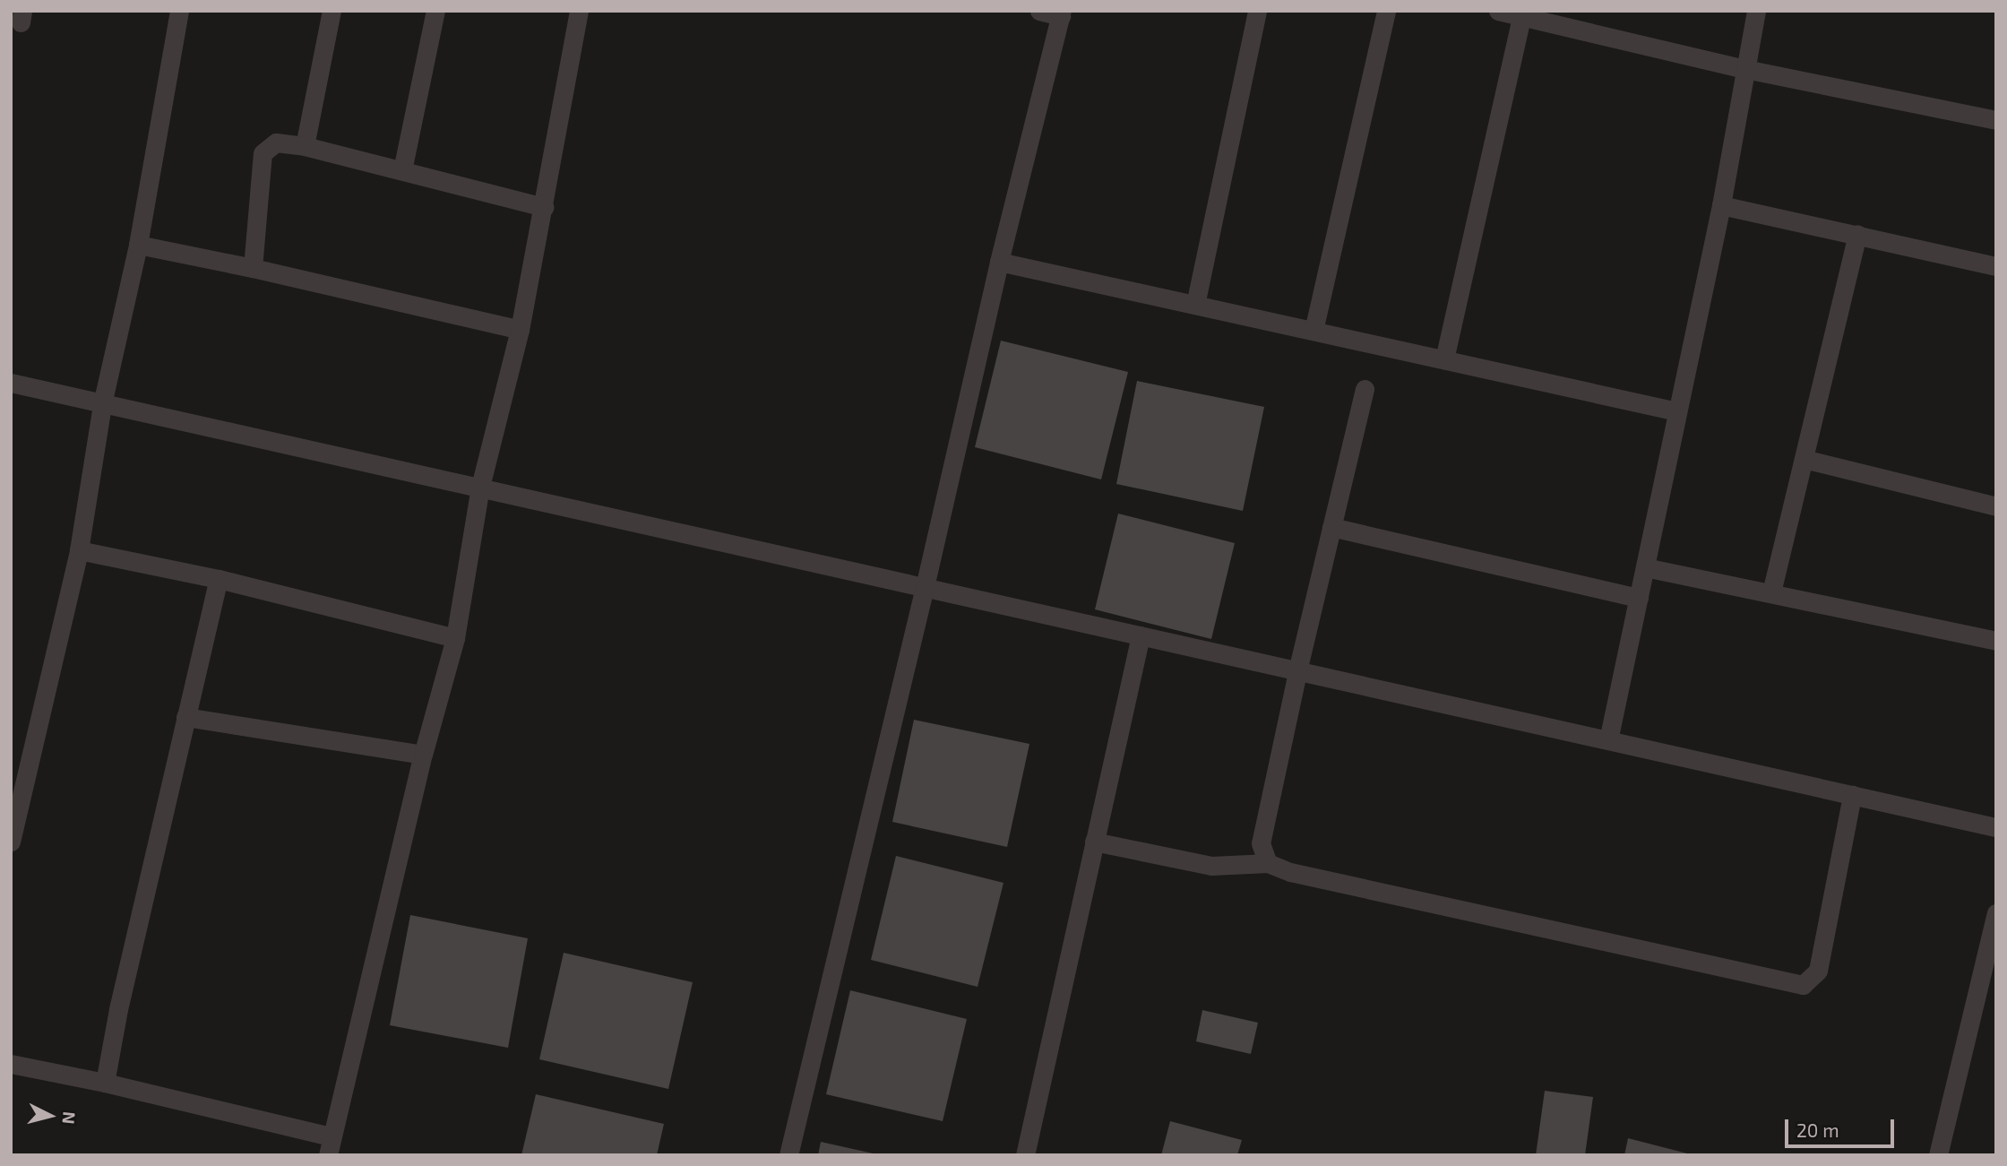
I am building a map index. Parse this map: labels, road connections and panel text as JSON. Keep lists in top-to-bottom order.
{
  "scale_bar": "20 m",
  "north": "right"
}
